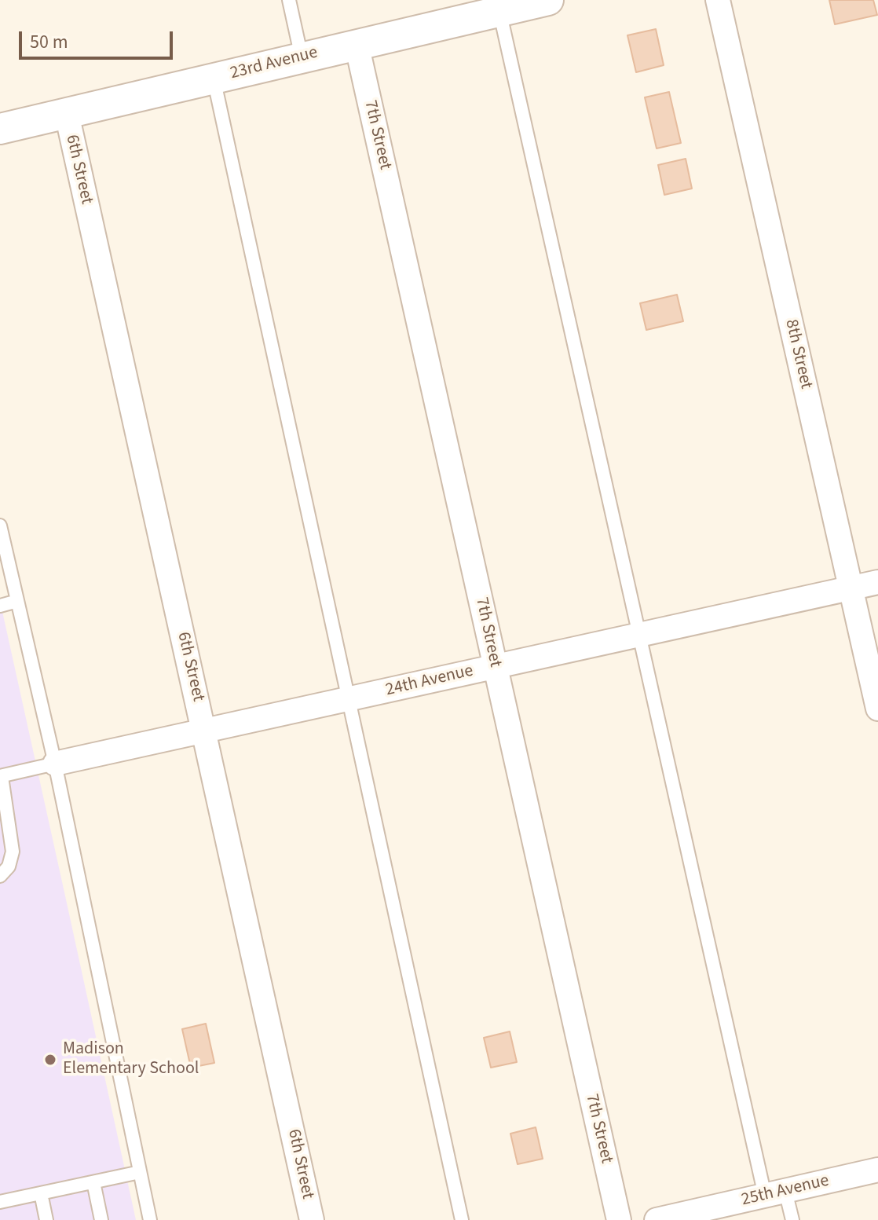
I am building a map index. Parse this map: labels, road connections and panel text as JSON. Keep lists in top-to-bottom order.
{
  "streets": {
    "street": [
      "23rd Avenue",
      "7th Street",
      "6th Street",
      "8th Street",
      "24th Avenue",
      "25th Avenue"
    ]
  },
  "crossings": [
    ["23rd Avenue", "7th Street"],
    ["23rd Avenue", "6th Street"],
    ["7th Street", "24th Avenue"],
    ["6th Street", "24th Avenue"],
    ["8th Street", "24th Avenue"]
  ],
  "places": ["Madison Elementary School"],
  "scale_bar": "50 m"
}
